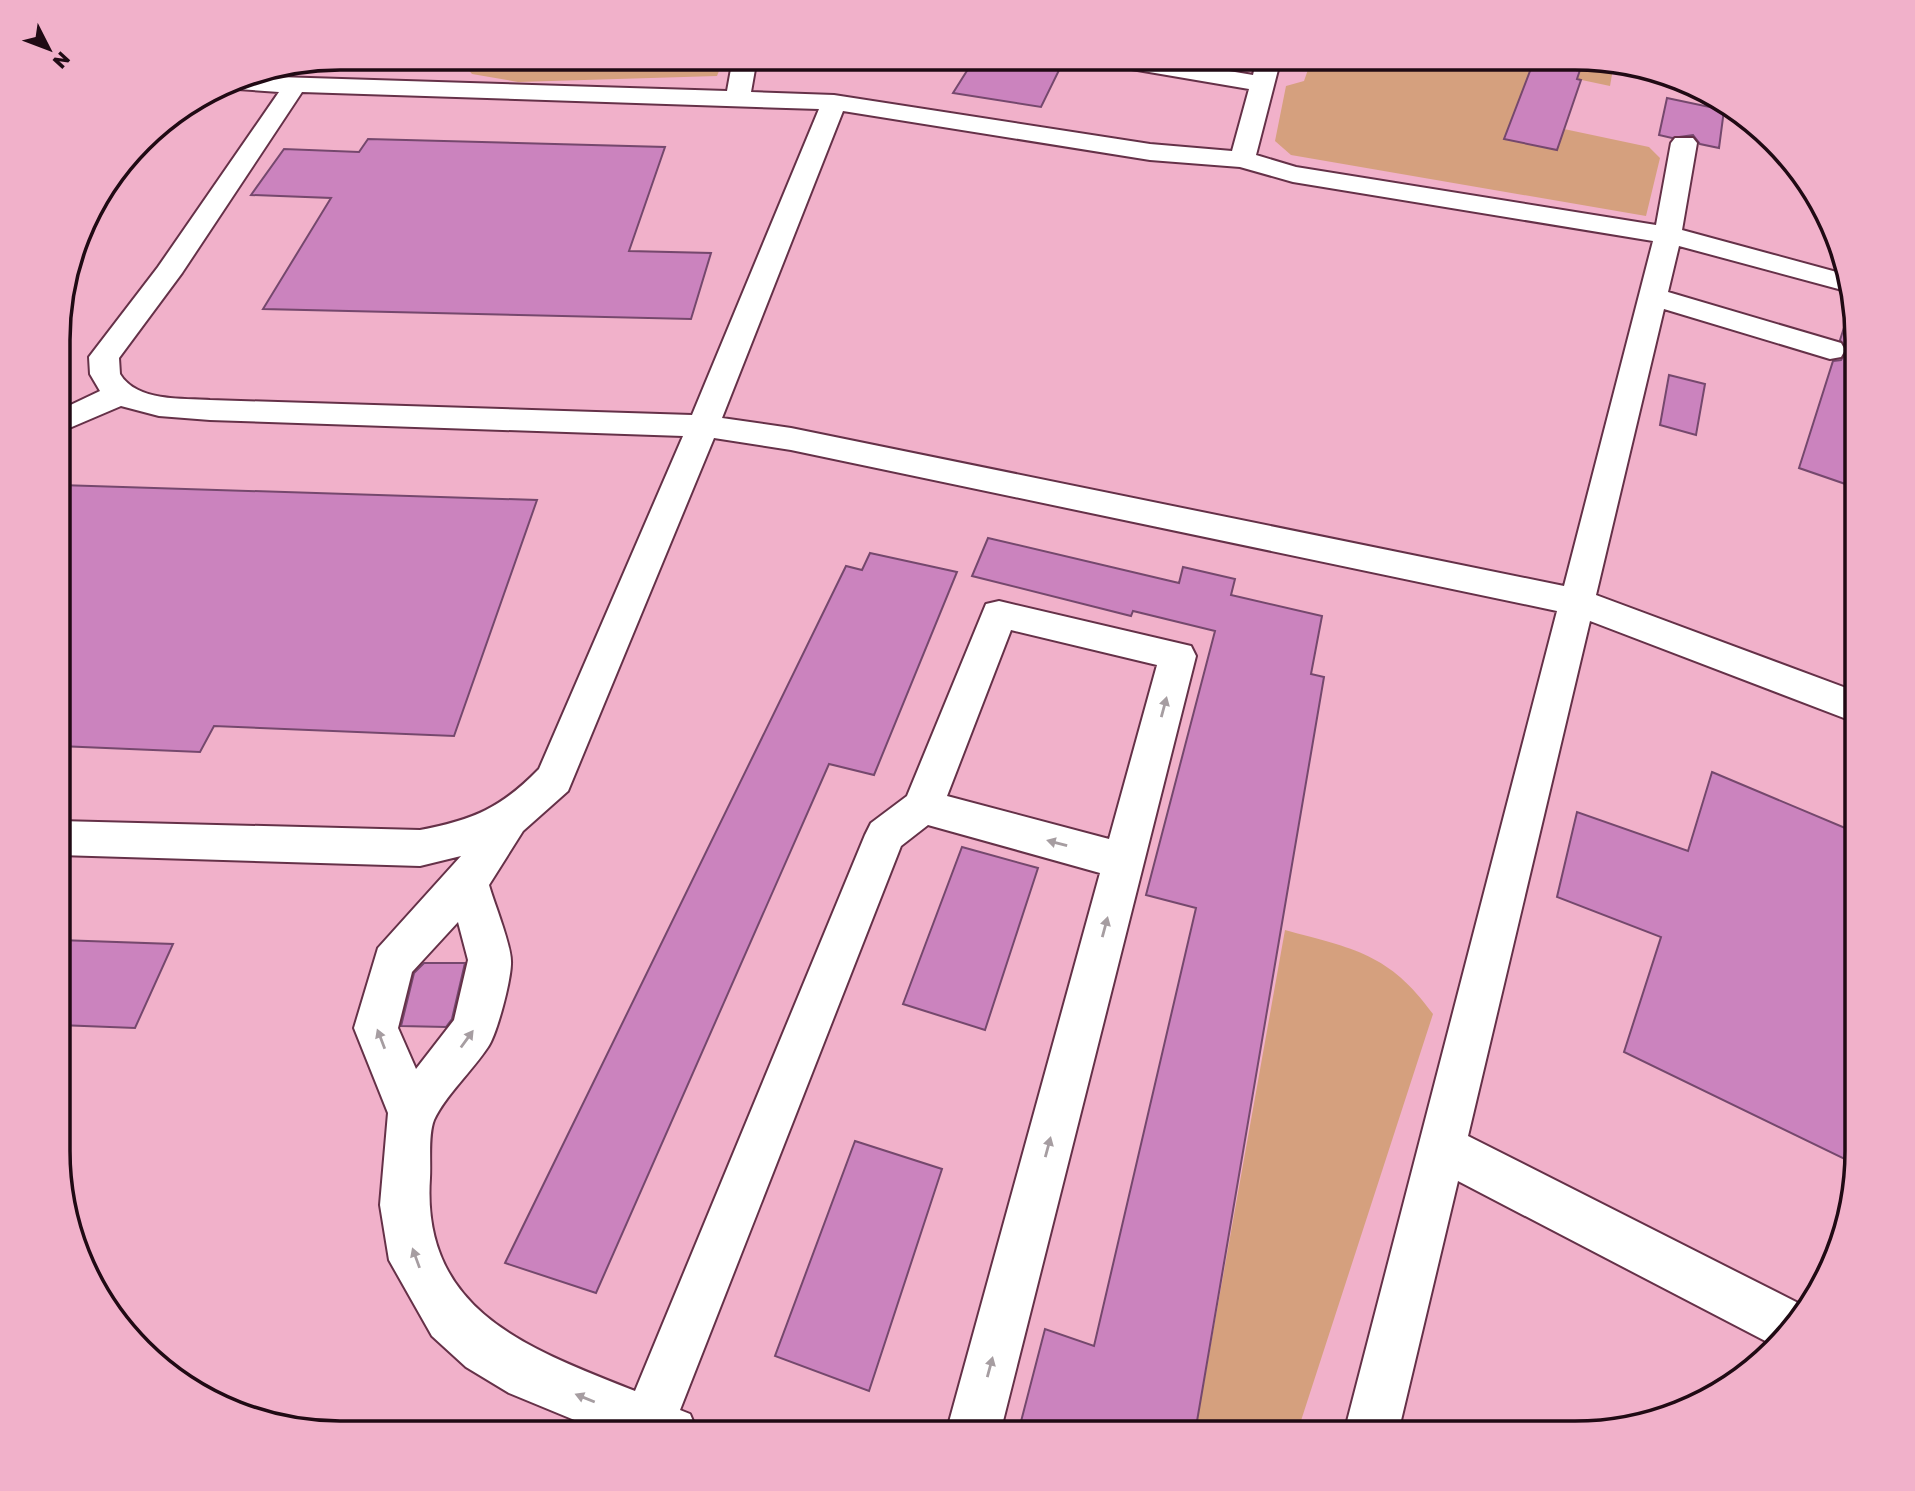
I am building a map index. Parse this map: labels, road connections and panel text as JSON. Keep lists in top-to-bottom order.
{
  "north": "bottom right"
}
